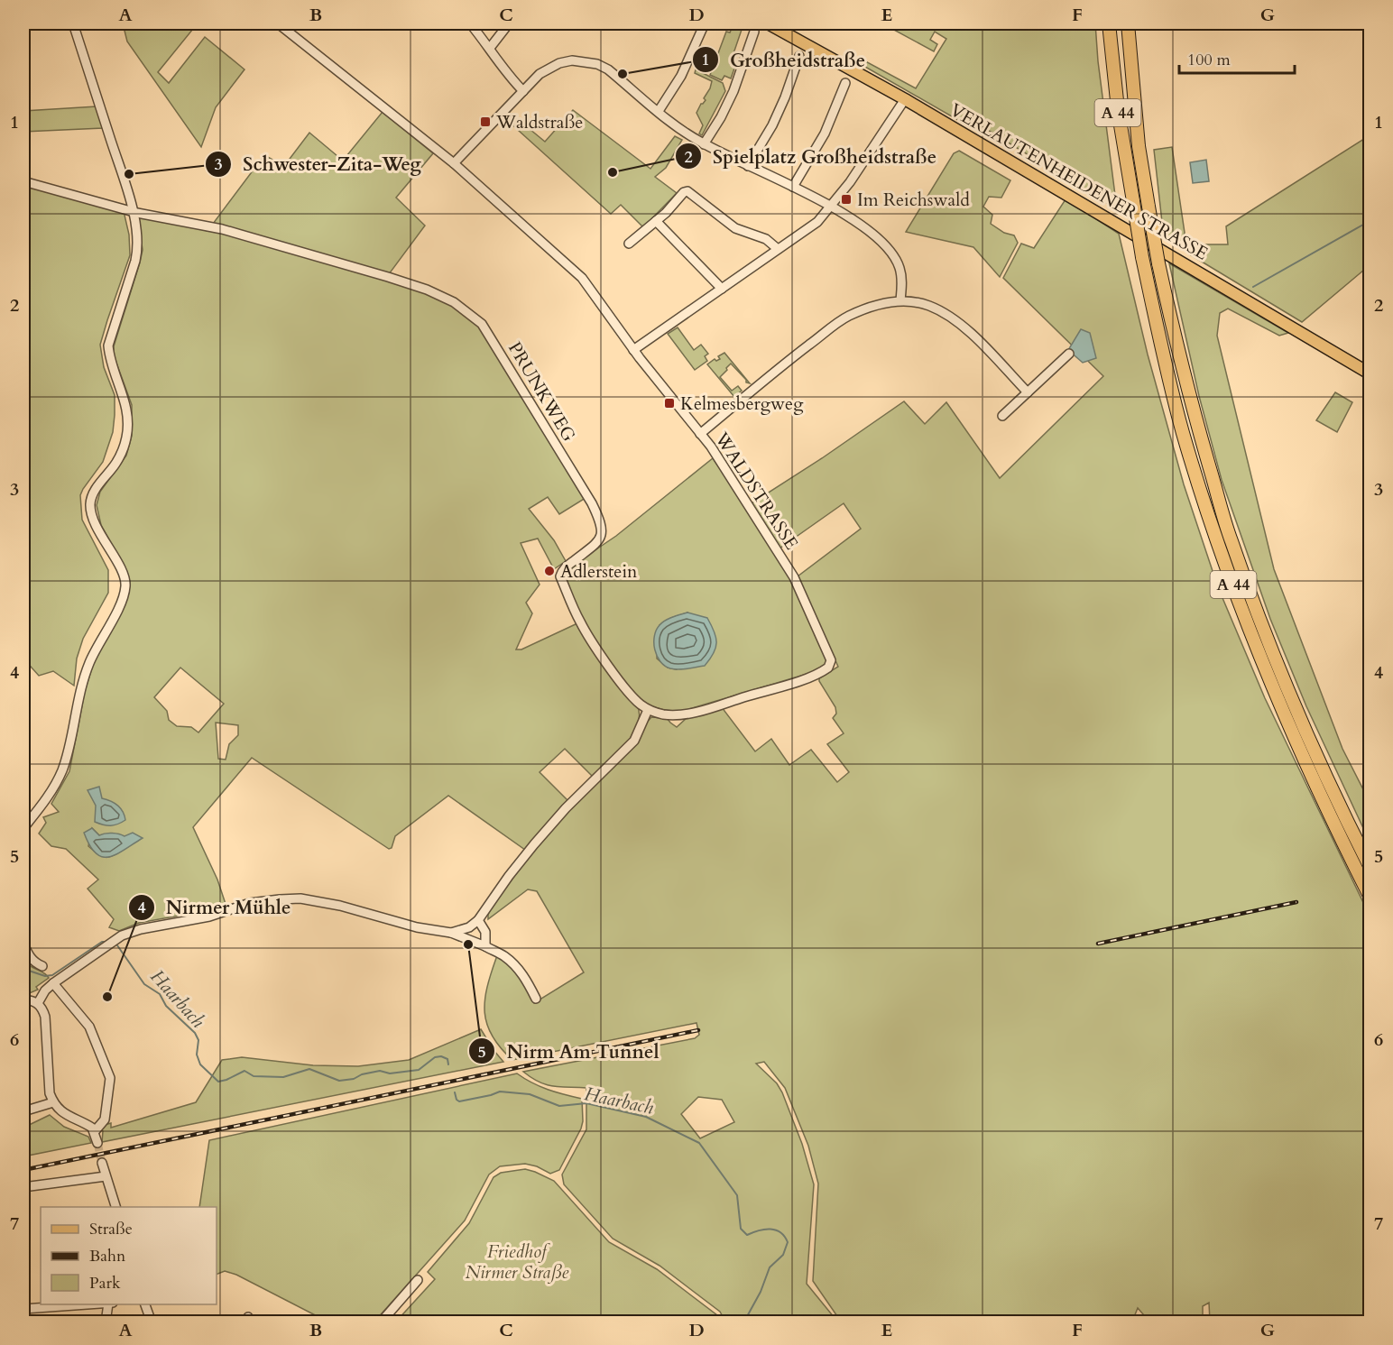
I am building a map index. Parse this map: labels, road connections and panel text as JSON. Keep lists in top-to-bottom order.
{
  "streets": {
    "highway": ["A 44"],
    "main road": ["VERLAUTENHEIDENER STRASSE"],
    "street": ["PRUNKWEG", "WALDSTRASSE"]
  },
  "crossings": [
    ["PRUNKWEG", "WALDSTRASSE"]
  ],
  "water": ["Haarbach"],
  "parks": ["Friedhof Nirmer Straße"],
  "places": {
    "other": [
      "Großheidstraße",
      "Spielplatz Großheidstraße",
      "Schwester-Zita-Weg",
      "Adlerstein",
      "Nirm Am Tunnel",
      "Nirmer Mühle"
    ],
    "transit": ["Waldstraße", "Im Reichswald", "Kelmesbergweg"]
  },
  "legend": ["Straße", "Bahn", "Park"],
  "scale_bar": "100 m",
  "grid": {
    "columns": [
      "A",
      "B",
      "C",
      "D",
      "E",
      "F",
      "G"
    ],
    "rows": [
      "1",
      "2",
      "3",
      "4",
      "5",
      "6",
      "7"
    ]
  }
}
